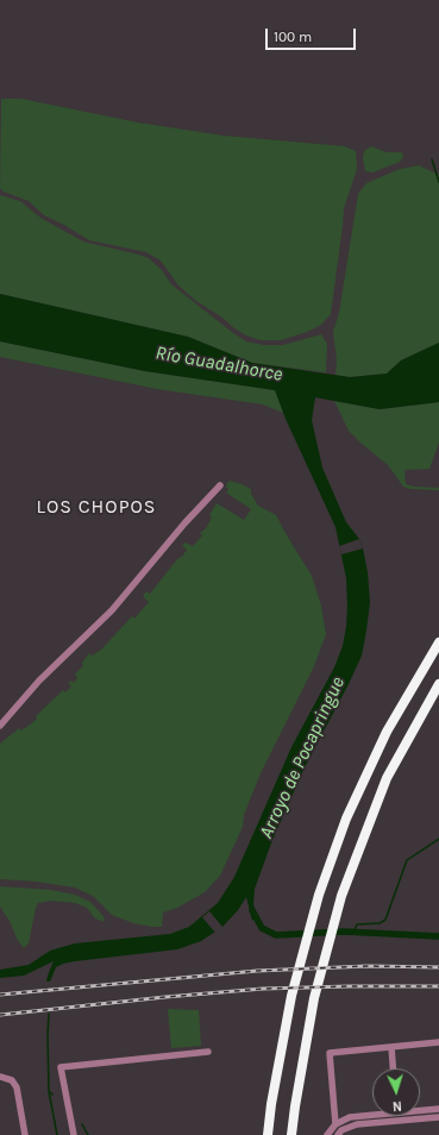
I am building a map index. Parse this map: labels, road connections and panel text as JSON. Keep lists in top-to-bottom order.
{
  "districts": ["LOS CHOPOS"],
  "water": ["Río Guadalhorce", "Arroyo de Pocapringue"],
  "scale_bar": "100 m",
  "north": "bottom"
}
